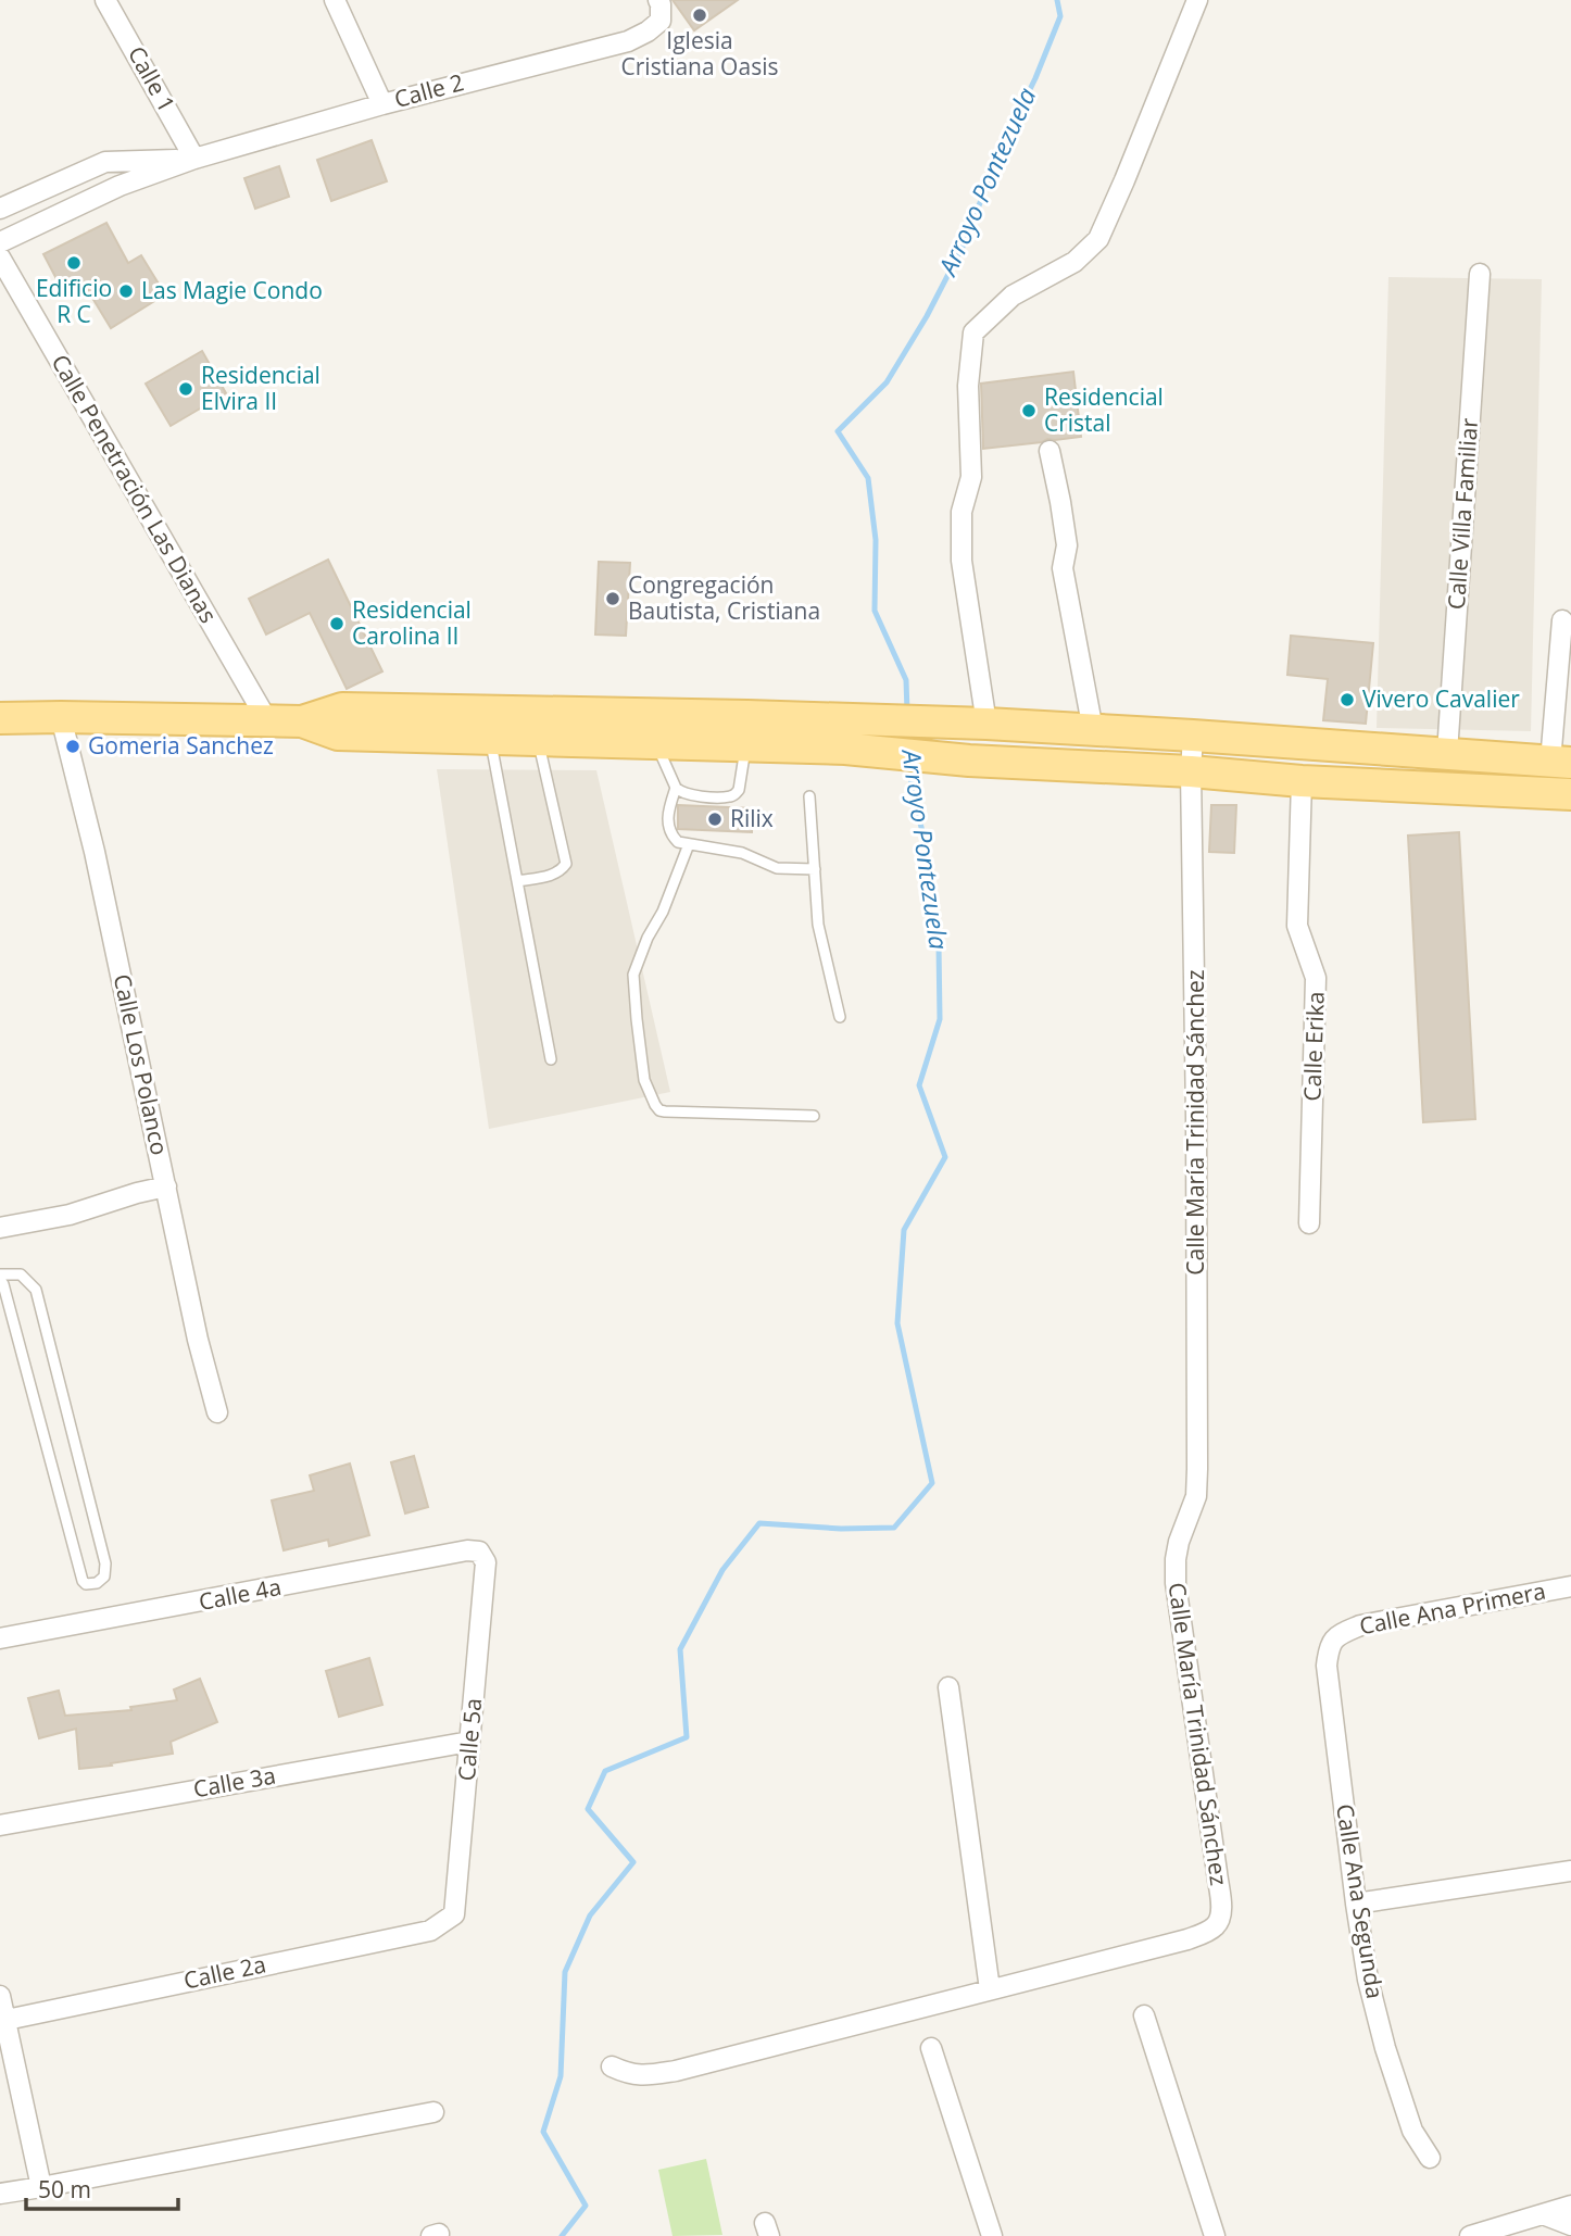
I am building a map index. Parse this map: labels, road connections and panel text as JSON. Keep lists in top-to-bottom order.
{
  "streets": {
    "street": [
      "Calle 1",
      "Calle 2",
      "Calle Penetración Las Dianas",
      "Calle Villa Familiar",
      "Calle Erika",
      "Calle Los Polanco",
      "Calle María Trinidad Sánchez",
      "Calle 4a",
      "Calle Ana Primera",
      "Calle 5a",
      "Calle 3a",
      "Calle Ana Segunda",
      "Calle 2a"
    ]
  },
  "crossings": [
    ["Calle 1", "Calle 2"],
    ["Calle 4a", "Calle 5a"],
    ["Calle Ana Primera", "Calle Ana Segunda"],
    ["Calle 5a", "Calle 3a"],
    ["Calle 5a", "Calle 2a"]
  ],
  "water": ["Arroyo Pontezuela"],
  "places": [
    "Iglesia Cristiana Oasis",
    "Edificio R C",
    "Las Magie Condo",
    "Residencial Elvira II",
    "Residencial Cristal",
    "Congregación Bautista, Cristiana",
    "Residencial Carolina II",
    "Vivero Cavalier",
    "Gomeria Sanchez",
    "Rilix"
  ],
  "scale_bar": "50 m"
}
